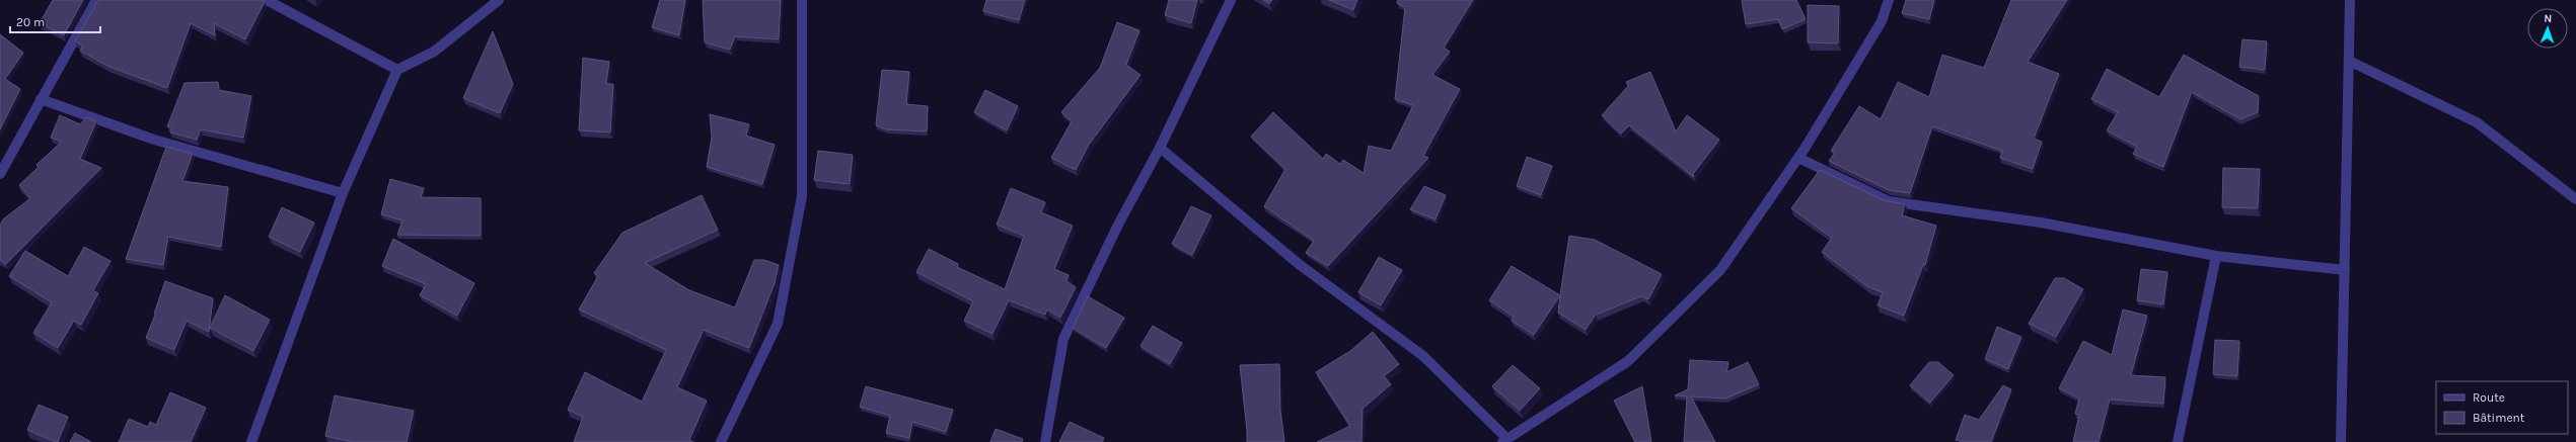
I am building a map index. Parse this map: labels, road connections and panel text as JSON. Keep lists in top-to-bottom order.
{
  "legend": ["Route", "Bâtiment"],
  "scale_bar": "20 m",
  "north": "top"
}
